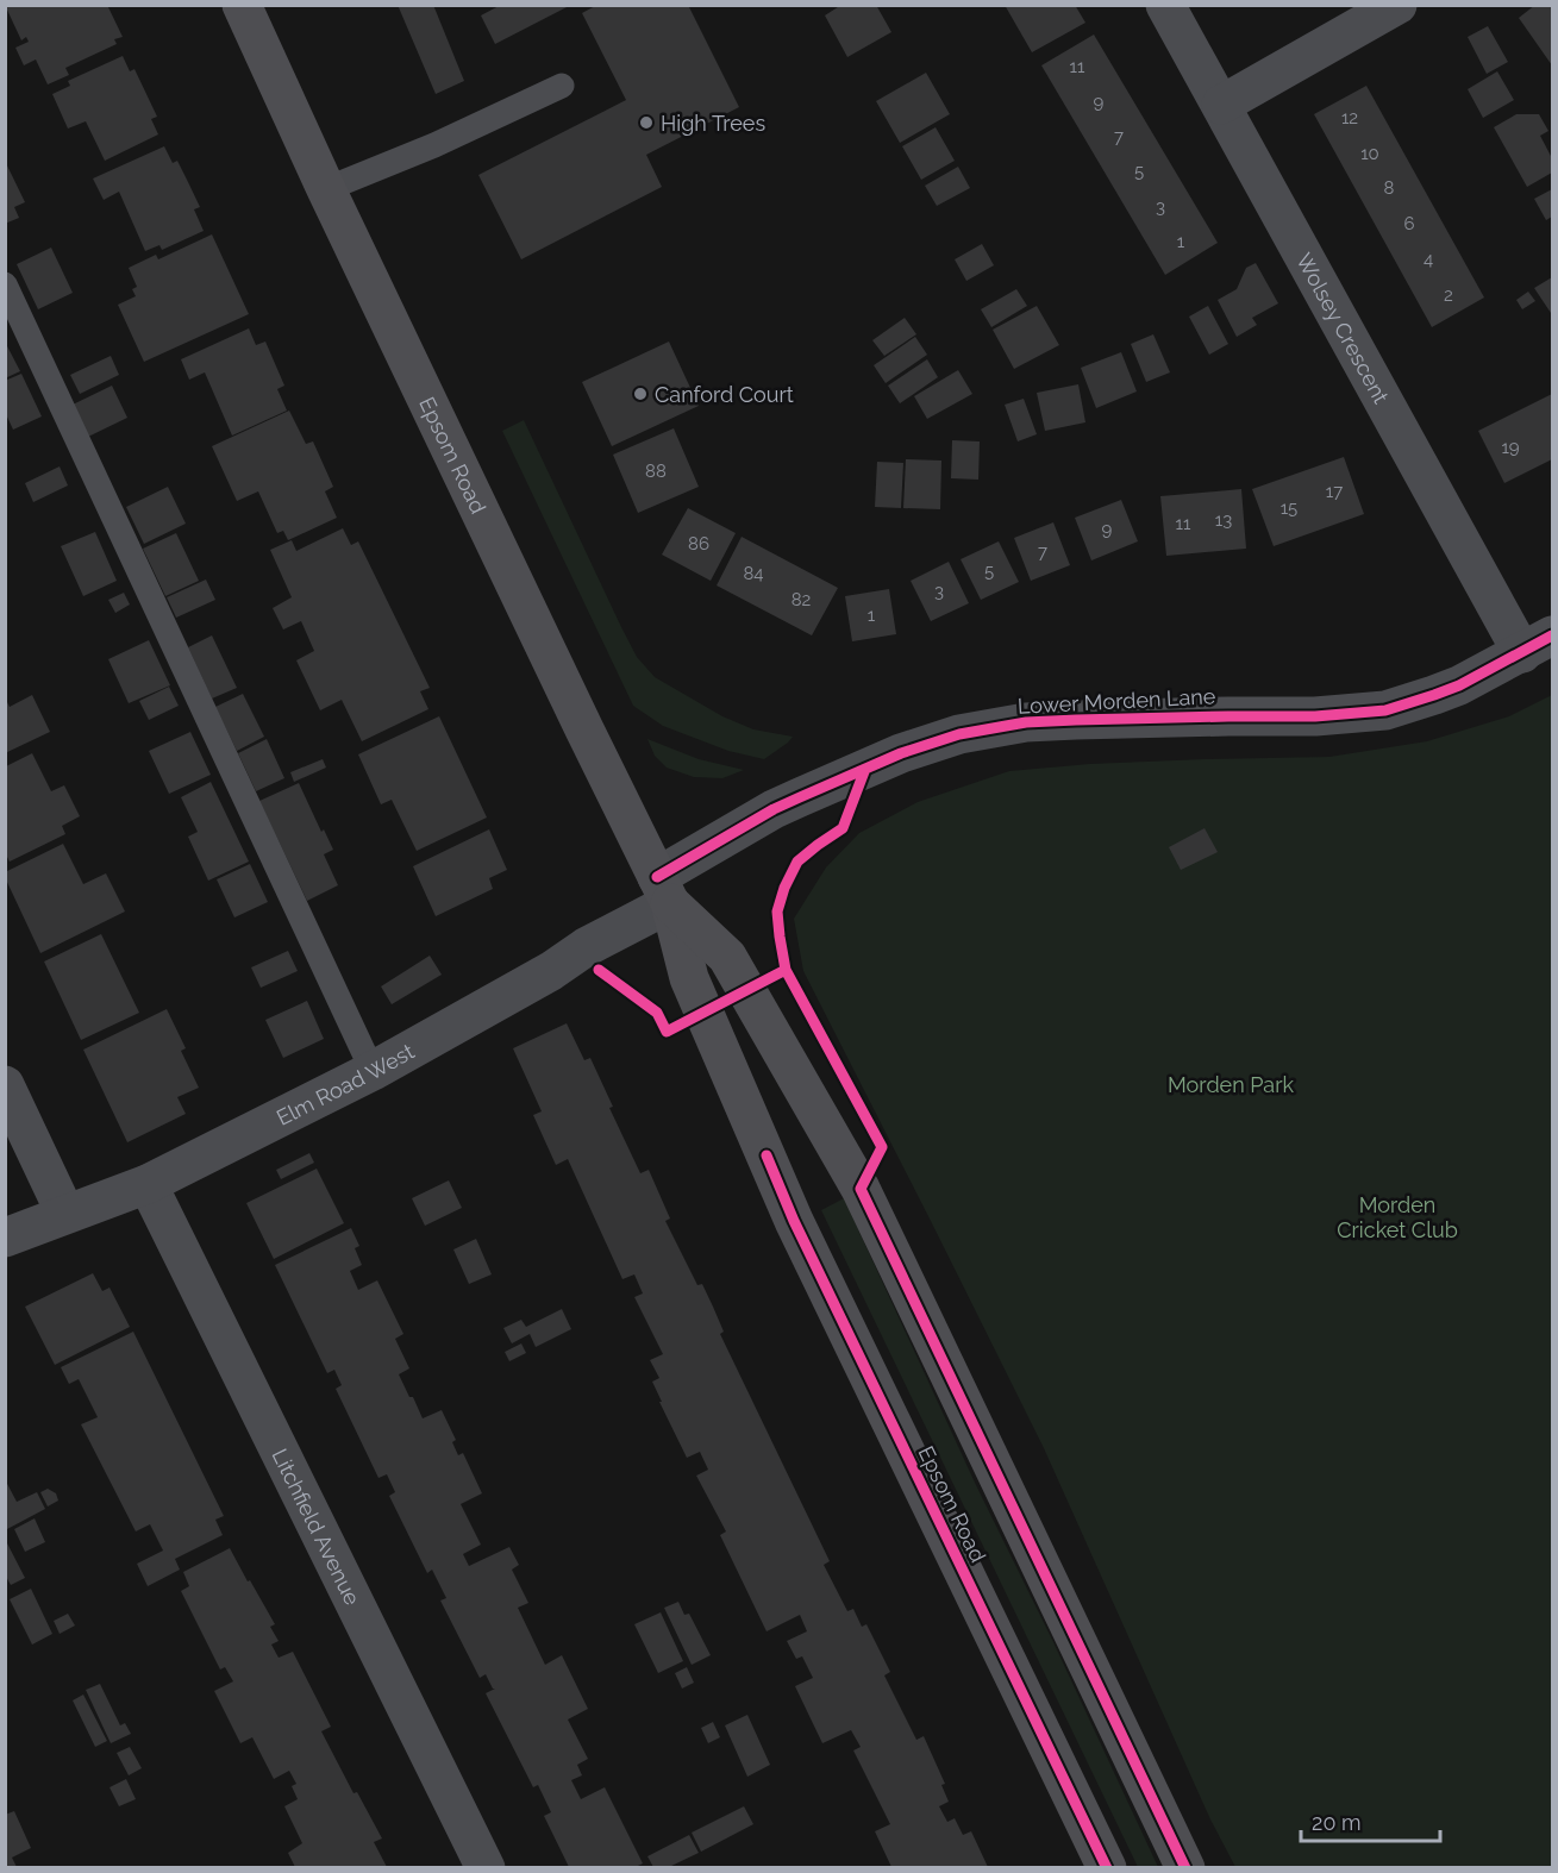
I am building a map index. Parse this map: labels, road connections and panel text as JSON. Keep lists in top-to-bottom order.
{
  "streets": {
    "highway": ["Epsom Road"],
    "street": [
      "Wolsey Crescent",
      "Lower Morden Lane",
      "Elm Road West",
      "Litchfield Avenue"
    ]
  },
  "crossings": [
    ["Wolsey Crescent", "Lower Morden Lane"],
    ["Epsom Road", "Lower Morden Lane"],
    ["Epsom Road", "Elm Road West"],
    ["Lower Morden Lane", "Elm Road West"],
    ["Elm Road West", "Litchfield Avenue"]
  ],
  "parks": ["Morden Park", "Morden Cricket Club"],
  "places": ["High Trees", "Canford Court"],
  "house_numbers": [
    "11",
    "9",
    "12",
    "7",
    "10",
    "5",
    "8",
    "3",
    "6",
    "1",
    "4",
    "2",
    "19",
    "88",
    "17",
    "15",
    "13",
    "11",
    "9",
    "86",
    "7",
    "5",
    "84",
    "3",
    "82",
    "1"
  ],
  "scale_bar": "20 m"
}
